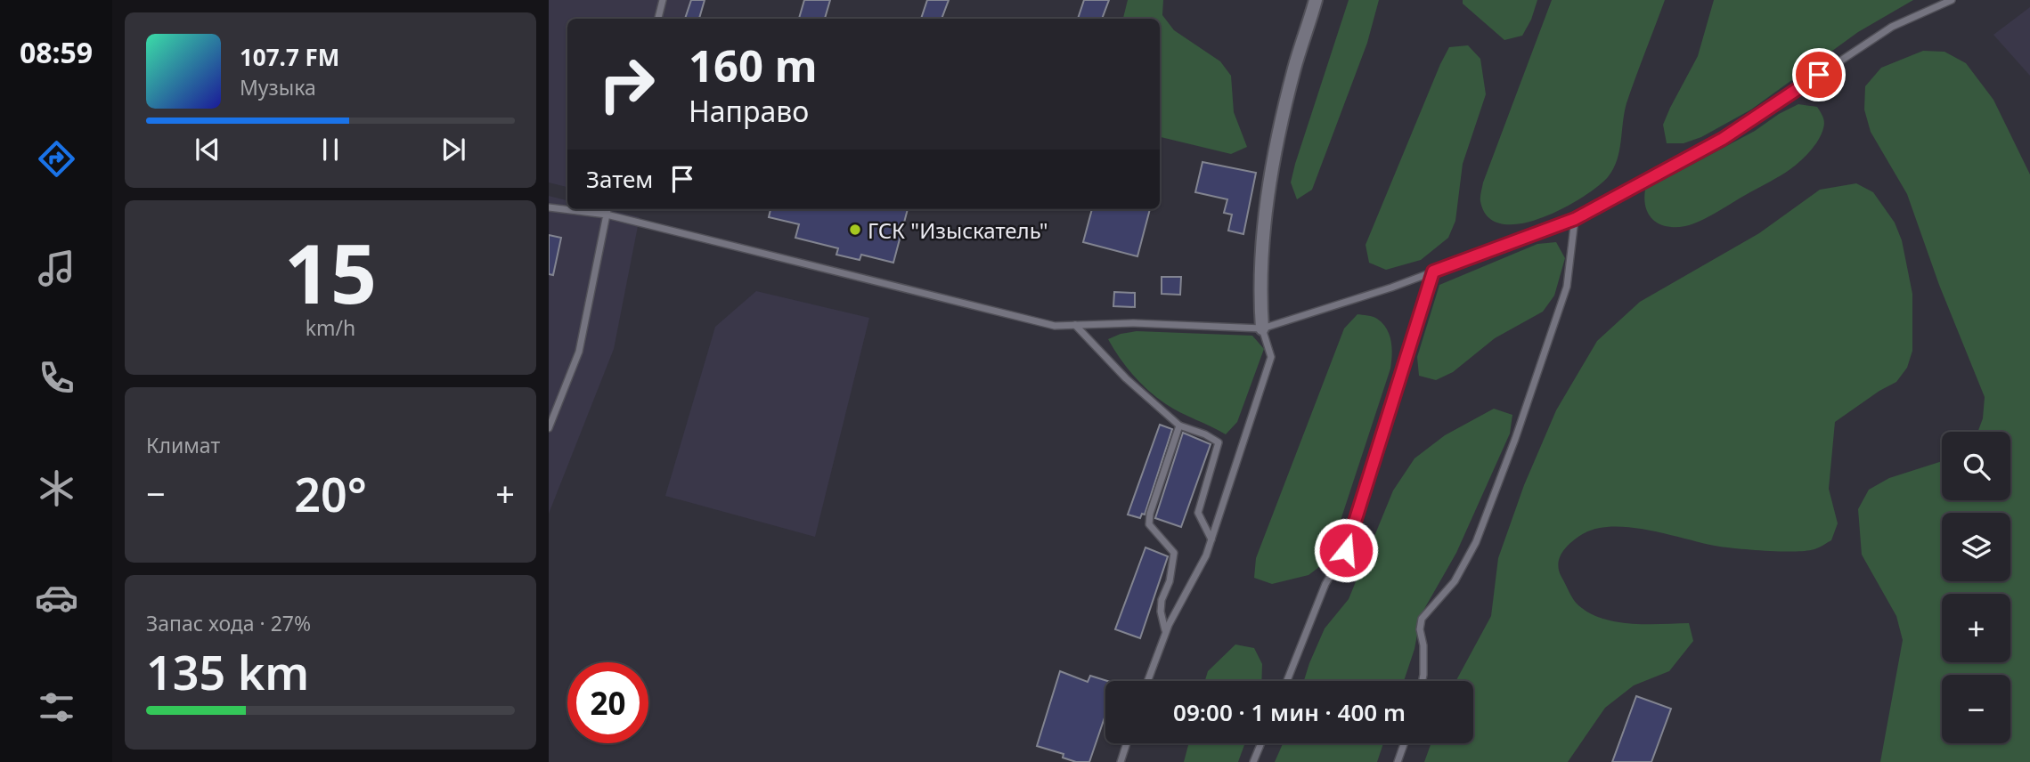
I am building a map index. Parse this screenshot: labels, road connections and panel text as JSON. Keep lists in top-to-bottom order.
{
  "places": ["ГСК \"Изыскатель\""],
  "page": {
    "tabs": "08:59",
    "turn": ["160 m", "Направо"],
    "song": ["107.7 FM", "Музыка"],
    "then": "Затем",
    "tile": [
      ["15", "km/h"],
      "Климат",
      ["Запас хода · 27%", "135 km"]
    ],
    "map_buttons": ["+", "−"],
    "heat": ["−", "20°", "+"],
    "limit": "20",
    "trip": "09:00 · 1 мин · 400 m"
  }
}
